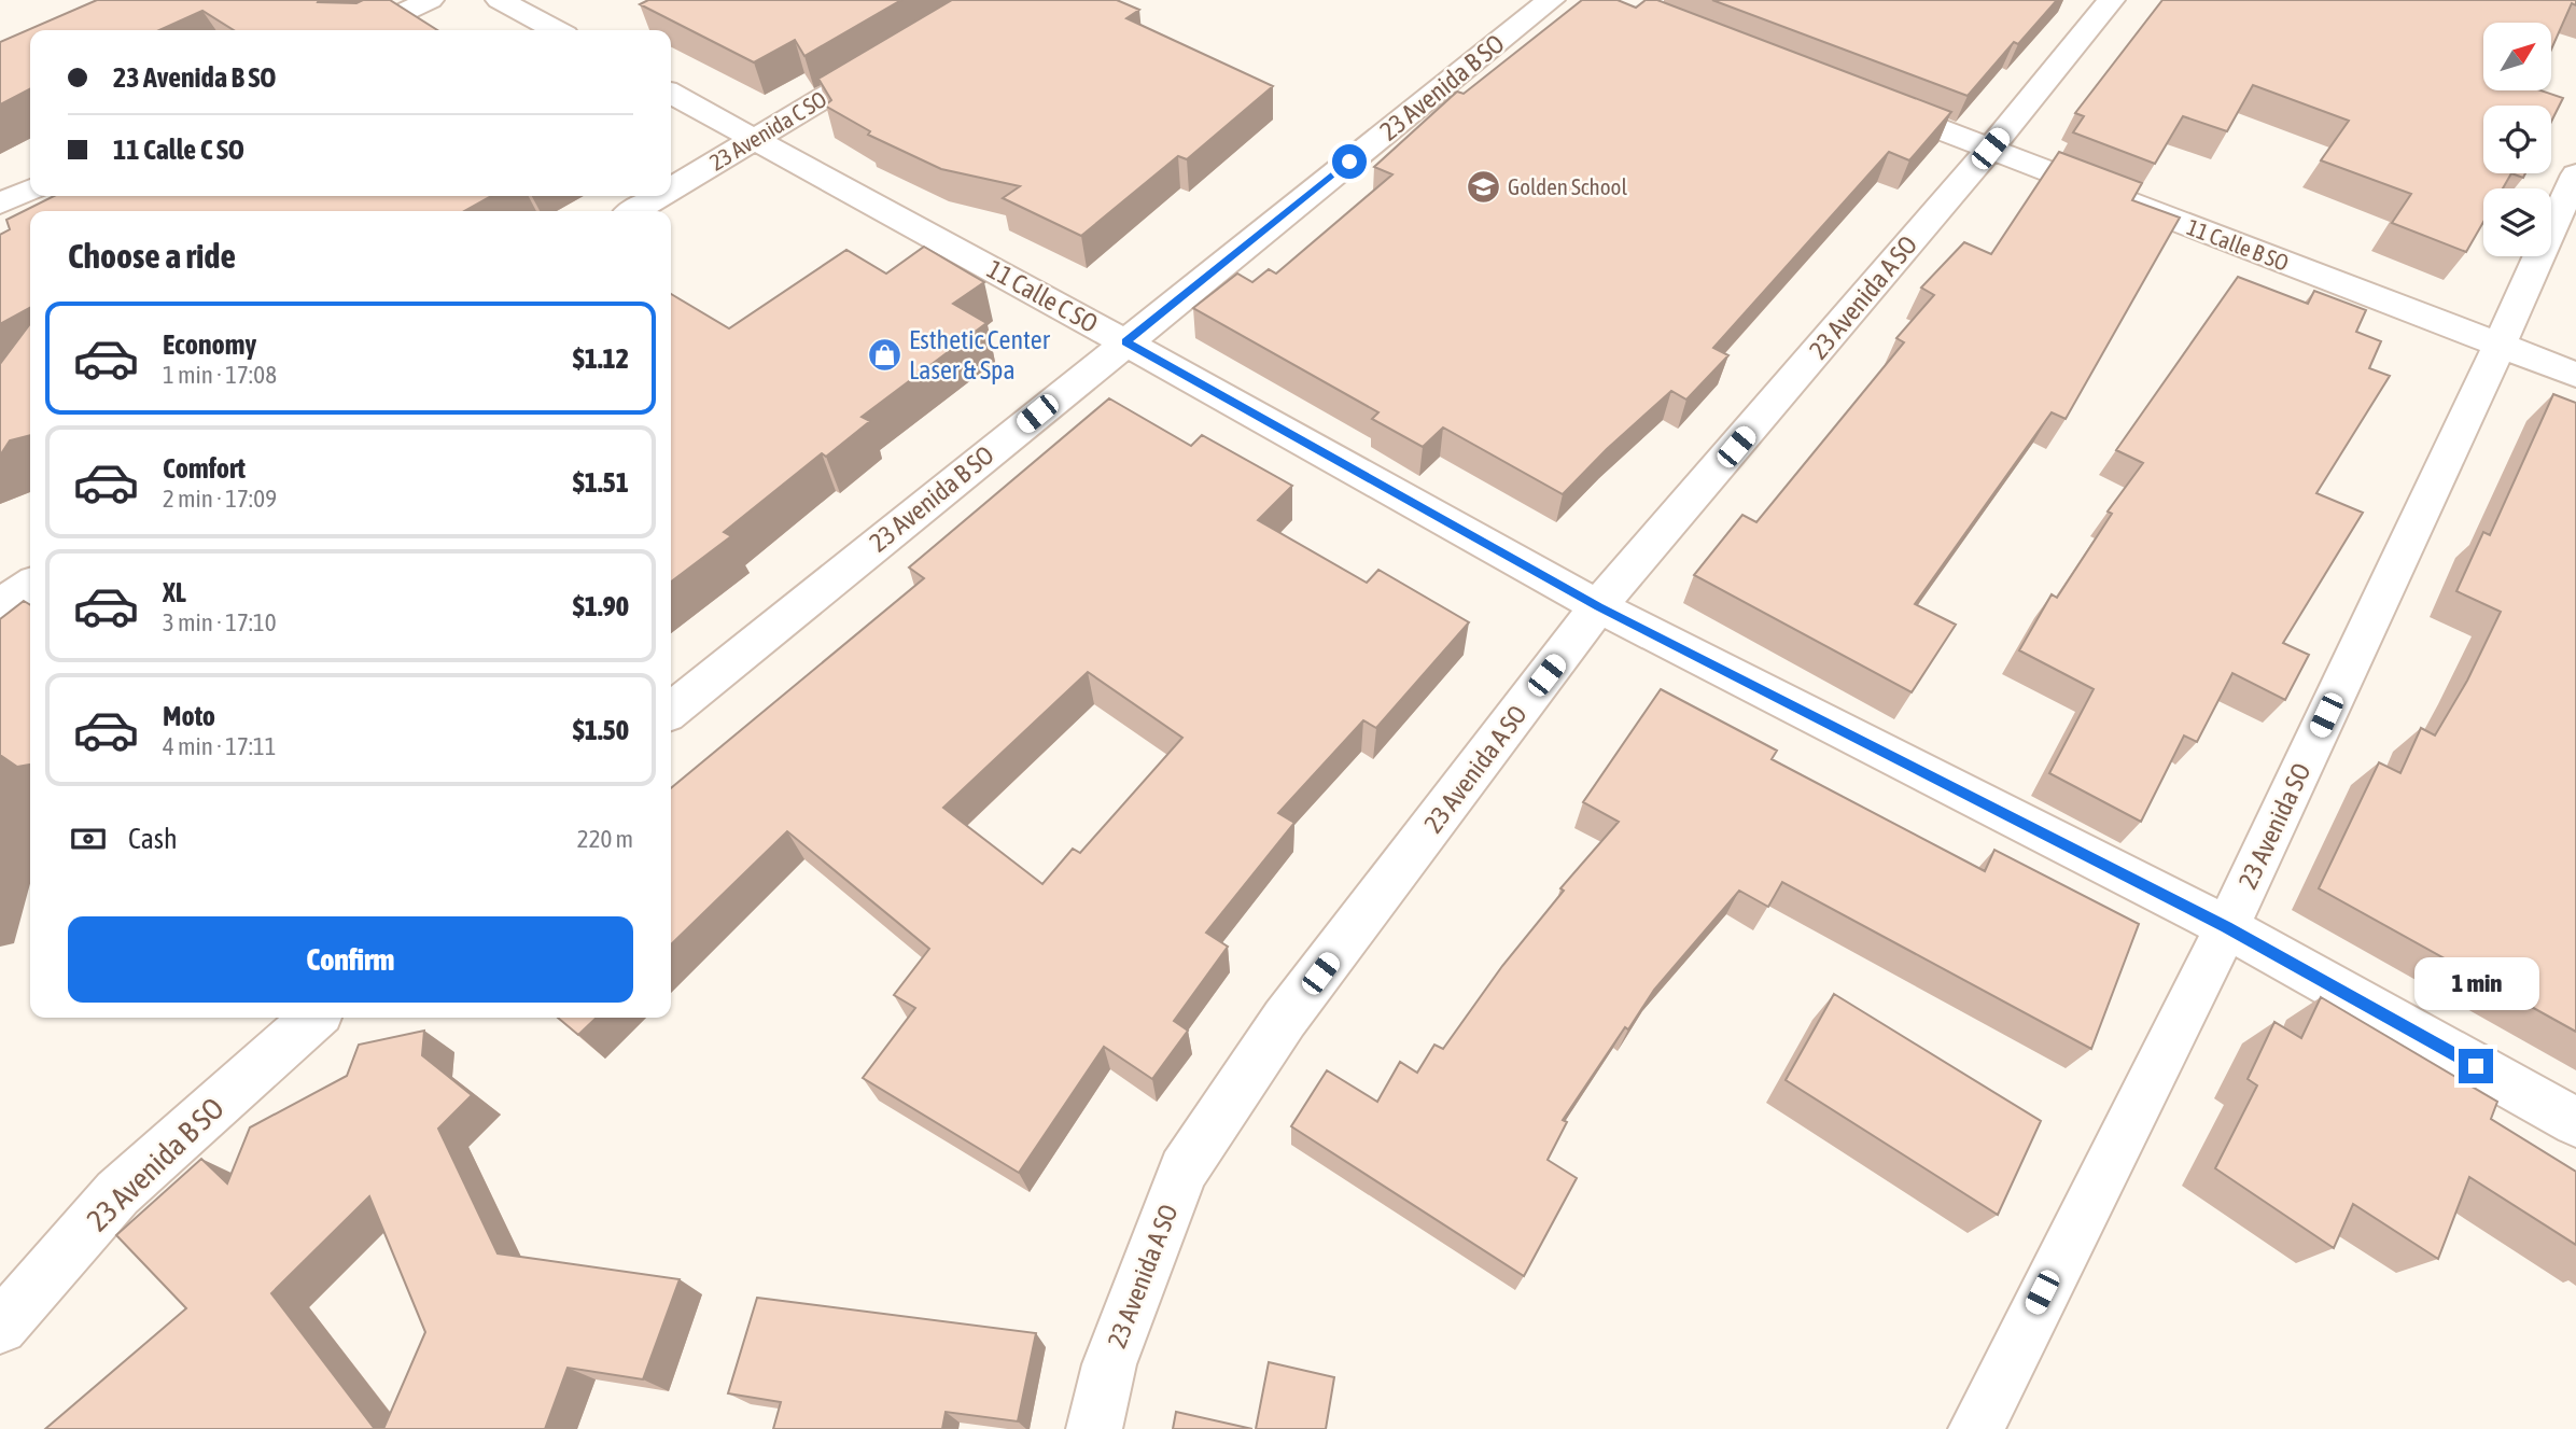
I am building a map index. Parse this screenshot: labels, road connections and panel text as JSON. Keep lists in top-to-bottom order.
{
  "streets": {
    "street": [
      "23 Avenida B SO",
      "23 Avenida C SO",
      "11 Calle B SO",
      "11 Calle C SO",
      "23 Avenida A SO",
      "23 Avenida SO"
    ]
  },
  "crossings": [
    ["23 Avenida B SO", "11 Calle C SO"],
    ["23 Avenida C SO", "11 Calle C SO"],
    ["11 Calle B SO", "23 Avenida A SO"],
    ["11 Calle B SO", "23 Avenida SO"],
    ["11 Calle C SO", "23 Avenida A SO"],
    ["11 Calle C SO", "23 Avenida SO"]
  ],
  "places": {
    "school or university": ["Golden School"],
    "shop": ["Esthetic Center Laser & Spa"]
  },
  "north": "top right",
  "page": {
    "banner": ["23 Avenida B SO", "11 Calle C SO"],
    "heading": "Choose a ride",
    "list": [
      {
        "name": "Economy",
        "note": "1 min · 17:08",
        "value": "$1.12"
      },
      {
        "name": "Comfort",
        "note": "2 min · 17:09",
        "value": "$1.51"
      },
      {
        "name": "XL",
        "note": "3 min · 17:10",
        "value": "$1.90"
      },
      {
        "name": "Moto",
        "note": "4 min · 17:11",
        "value": "$1.50"
      }
    ],
    "pay": ["Cash", "220 m"],
    "buttons": "Confirm",
    "bubble": "1 min"
  }
}
